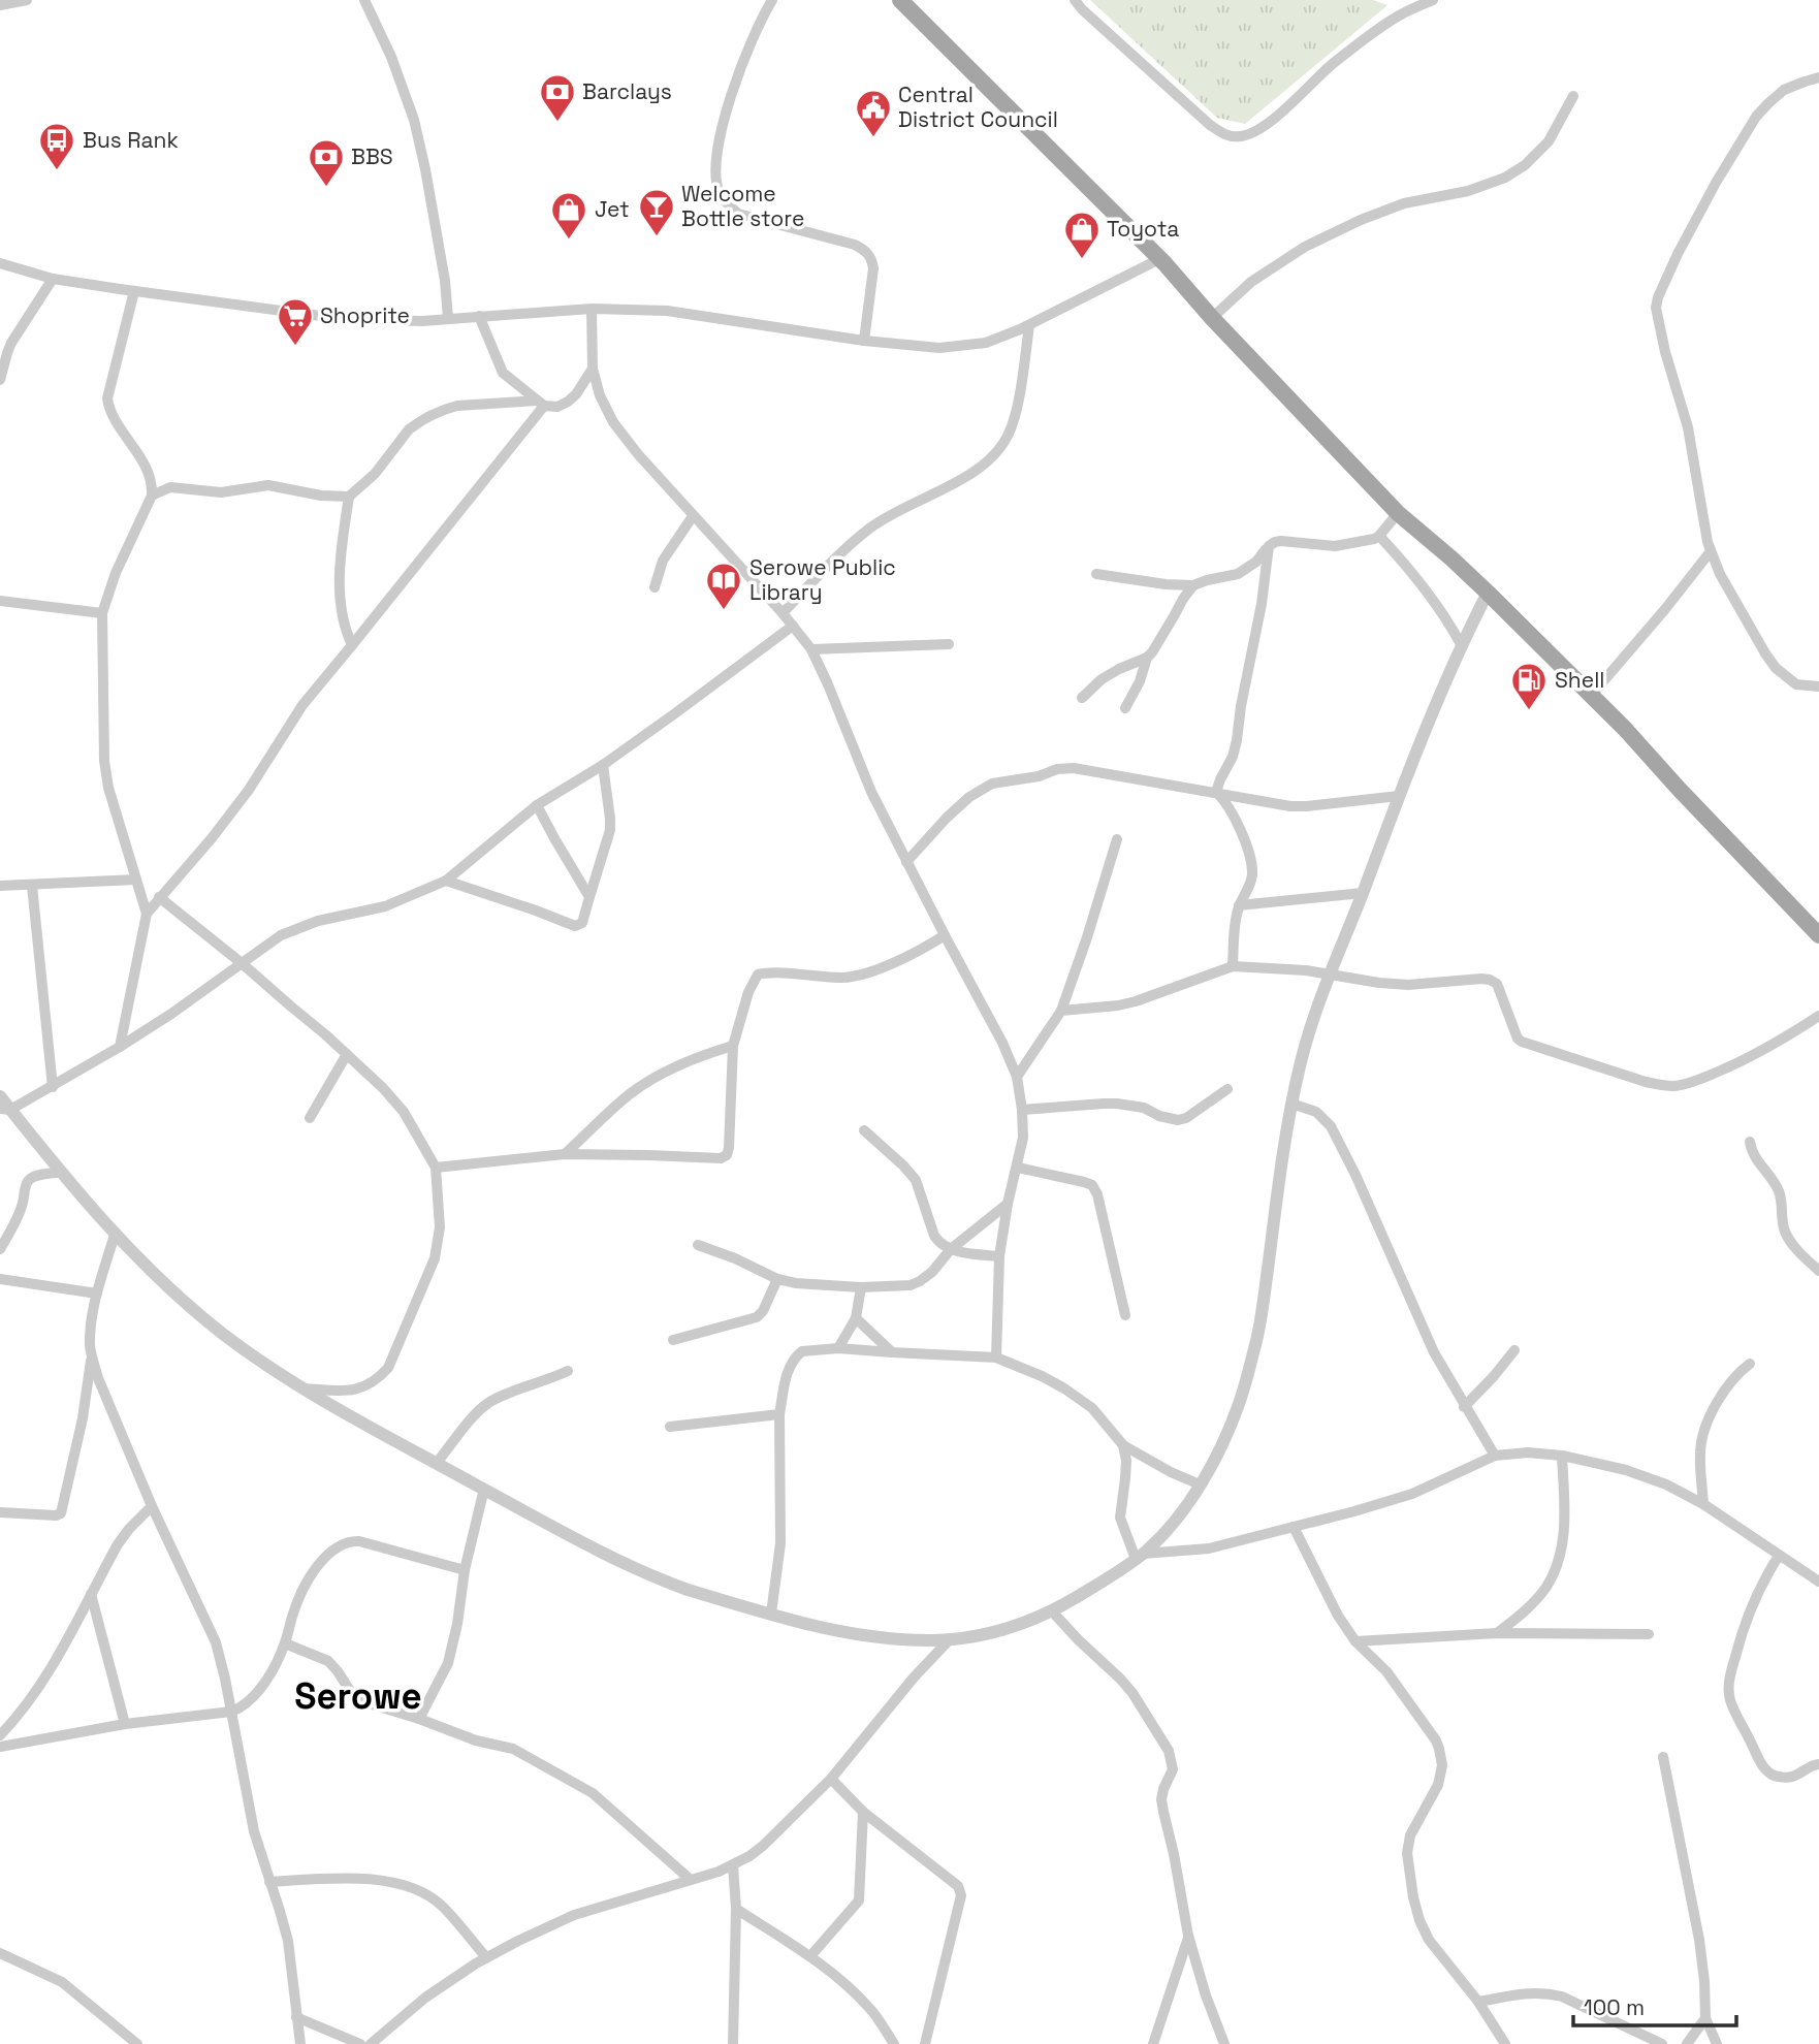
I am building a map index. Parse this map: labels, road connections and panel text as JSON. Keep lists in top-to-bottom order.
{
  "districts": ["Serowe"],
  "places": {
    "bank": ["Barclays", "BBS"],
    "public building": ["Central District Council"],
    "bus stop": ["Bus Rank"],
    "bar": ["Welcome Bottle store"],
    "shop": ["Jet", "Toyota"],
    "supermarket": ["Shoprite"],
    "library": ["Serowe Public Library"],
    "fuel station": ["Shell"]
  },
  "scale_bar": "100 m"
}
